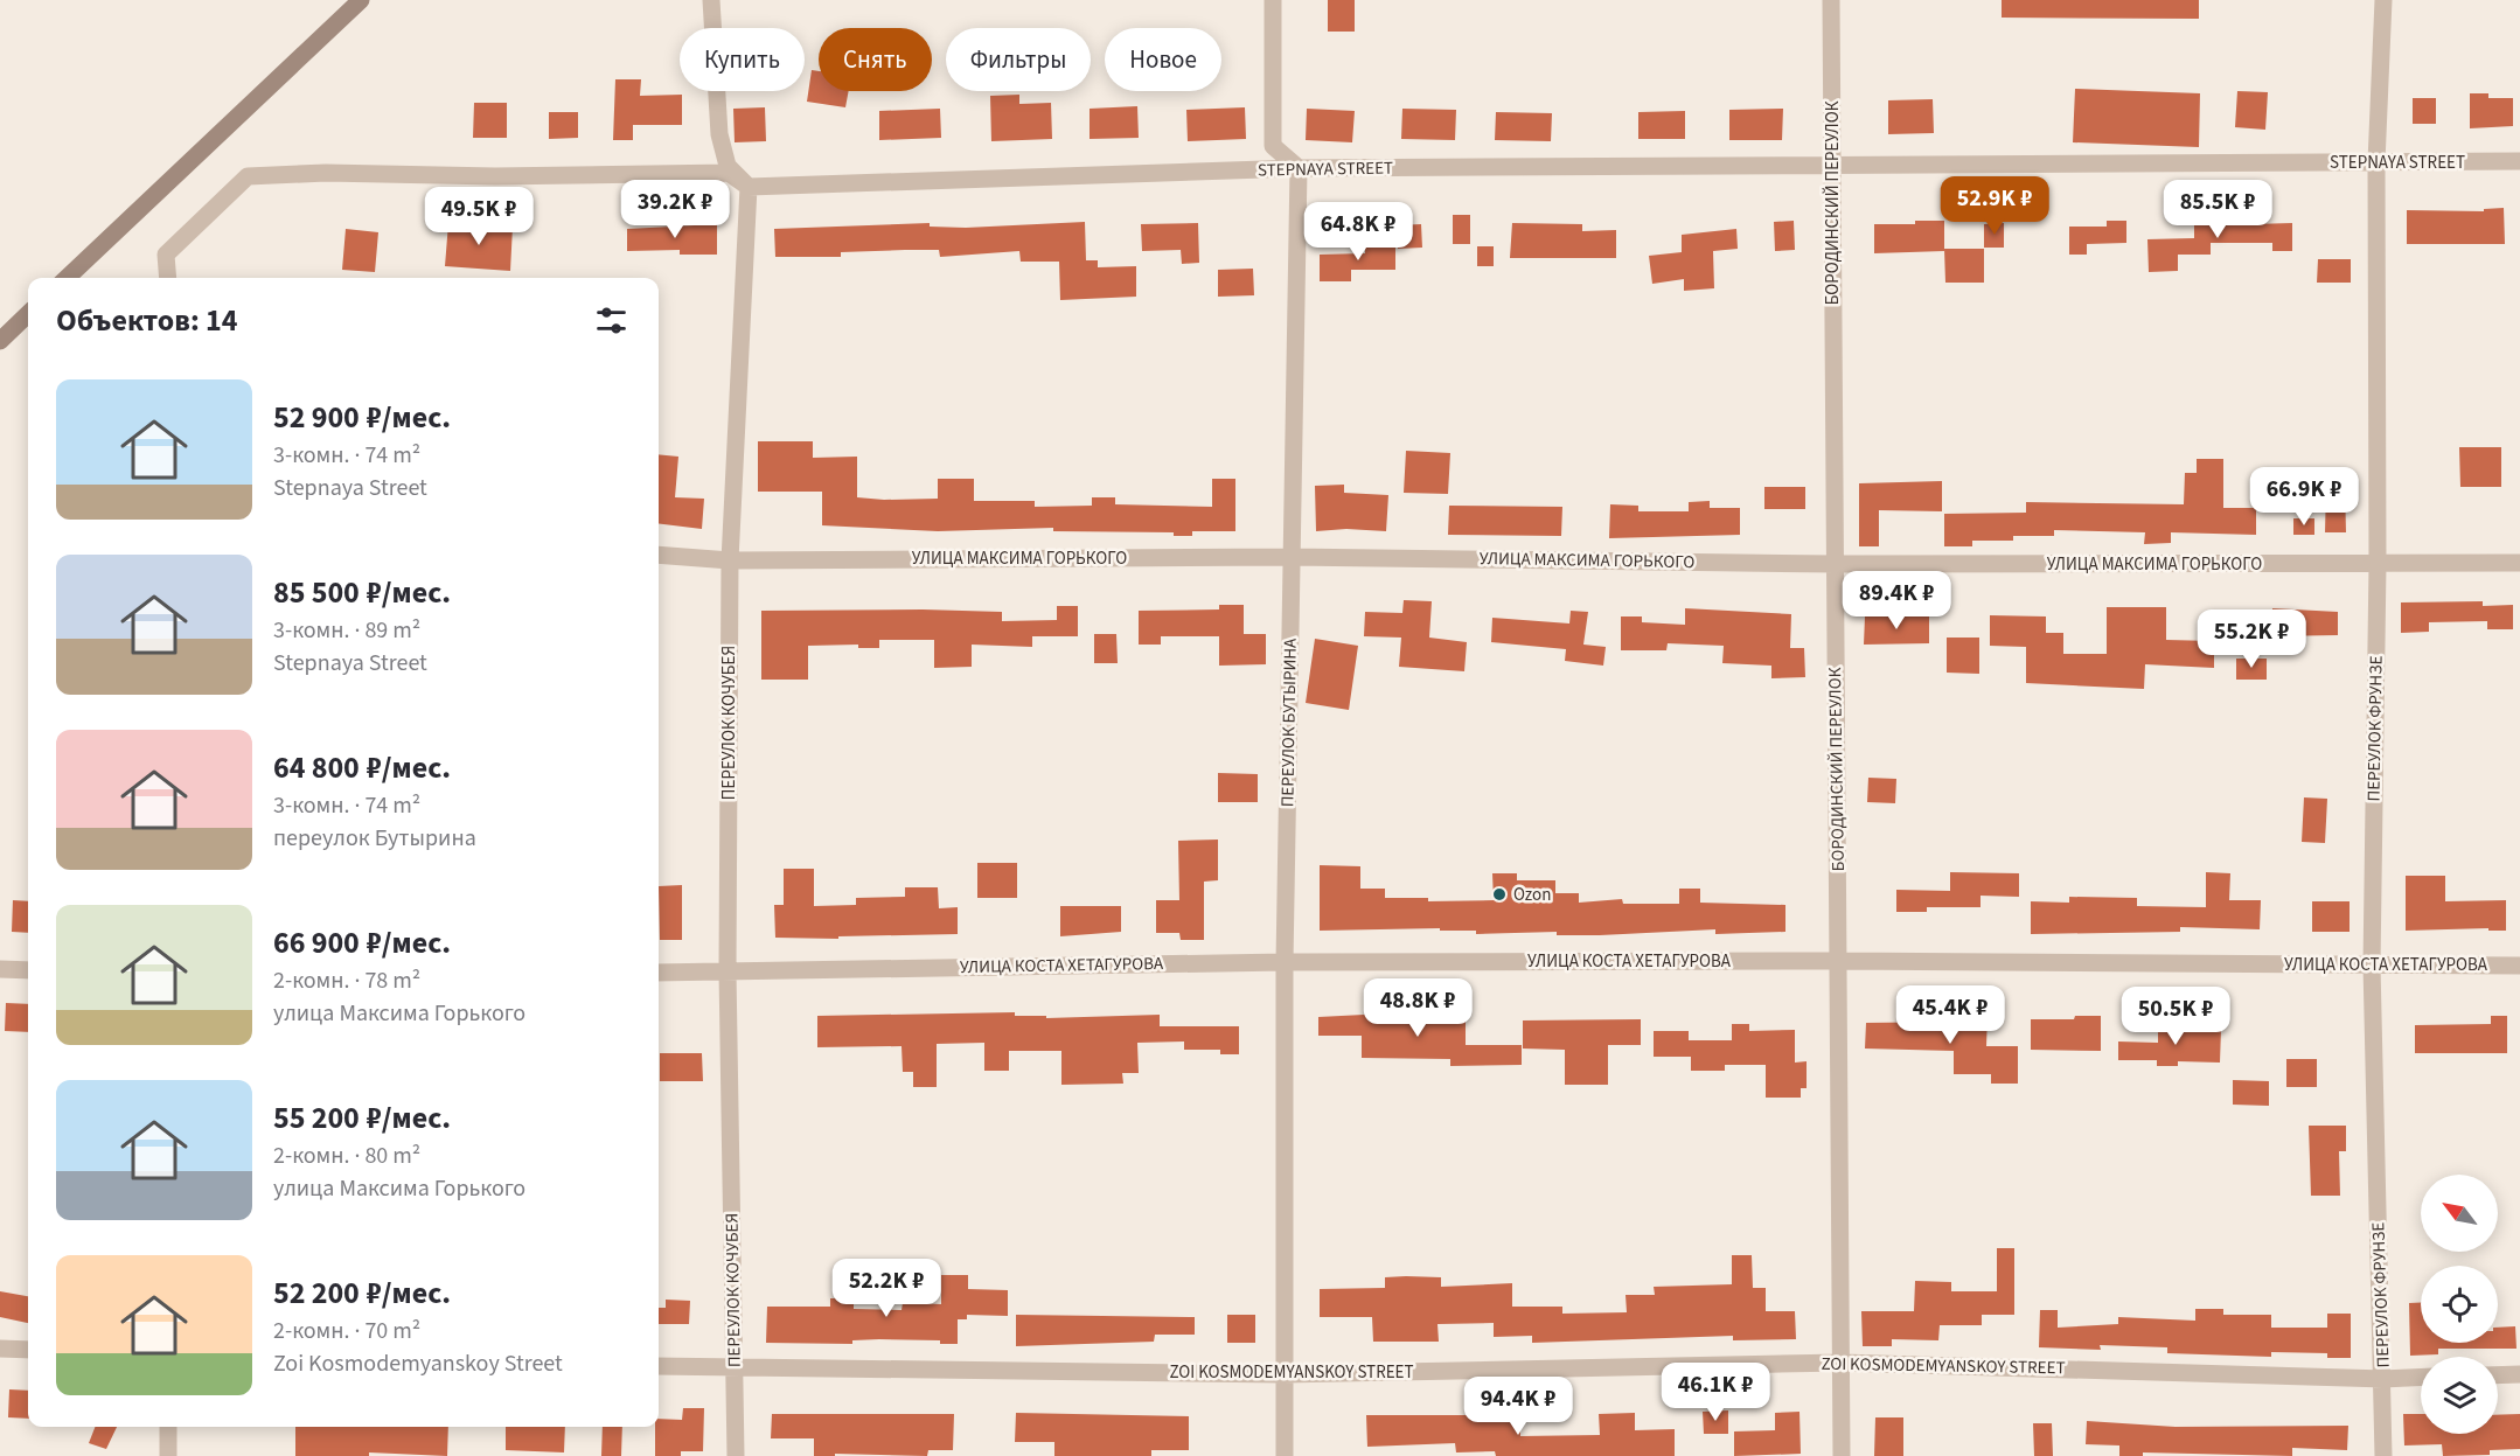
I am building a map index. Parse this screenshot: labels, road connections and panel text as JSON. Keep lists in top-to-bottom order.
{
  "streets": {
    "street": [
      "STEPNAYA STREET",
      "БОРОДИНСКИЙ ПЕРЕУЛОК",
      "УЛИЦА МАКСИМА ГОРЬКОГО",
      "ПЕРЕУЛОК КОЧУБЕЯ",
      "ПЕРЕУЛОК БУТЫРИНА",
      "ПЕРЕУЛОК ФРУНЗЕ",
      "УЛИЦА КОСТА ХЕТАГУРОВА",
      "ZOI KOSMODEMYANSKOY STREET"
    ]
  },
  "crossings": [
    ["STEPNAYA STREET", "БОРОДИНСКИЙ ПЕРЕУЛОК"],
    ["STEPNAYA STREET", "ПЕРЕУЛОК КОЧУБЕЯ"],
    ["STEPNAYA STREET", "ПЕРЕУЛОК БУТЫРИНА"],
    ["STEPNAYA STREET", "ПЕРЕУЛОК ФРУНЗЕ"],
    ["БОРОДИНСКИЙ ПЕРЕУЛОК", "УЛИЦА МАКСИМА ГОРЬКОГО"],
    ["БОРОДИНСКИЙ ПЕРЕУЛОК", "УЛИЦА КОСТА ХЕТАГУРОВА"],
    ["БОРОДИНСКИЙ ПЕРЕУЛОК", "ZOI KOSMODEMYANSKOY STREET"],
    ["УЛИЦА МАКСИМА ГОРЬКОГО", "ПЕРЕУЛОК КОЧУБЕЯ"],
    ["УЛИЦА МАКСИМА ГОРЬКОГО", "ПЕРЕУЛОК БУТЫРИНА"],
    ["УЛИЦА МАКСИМА ГОРЬКОГО", "ПЕРЕУЛОК ФРУНЗЕ"],
    ["ПЕРЕУЛОК КОЧУБЕЯ", "УЛИЦА КОСТА ХЕТАГУРОВА"],
    ["ПЕРЕУЛОК КОЧУБЕЯ", "ZOI KOSMODEMYANSKOY STREET"],
    ["ПЕРЕУЛОК БУТЫРИНА", "УЛИЦА КОСТА ХЕТАГУРОВА"],
    ["ПЕРЕУЛОК БУТЫРИНА", "ZOI KOSMODEMYANSKOY STREET"],
    ["ПЕРЕУЛОК ФРУНЗЕ", "УЛИЦА КОСТА ХЕТАГУРОВА"],
    ["ПЕРЕУЛОК ФРУНЗЕ", "ZOI KOSMODEMYANSKOY STREET"]
  ],
  "places": ["Ozon"],
  "north": "top left",
  "page": {
    "chip": [
      "Купить",
      "Снять",
      "Фильтры",
      "Новое"
    ],
    "price": [
      "52.9K ₽",
      "39.2K ₽",
      "85.5K ₽",
      "49.5K ₽",
      "64.8K ₽",
      "66.9K ₽",
      "89.4K ₽",
      "55.2K ₽",
      "48.8K ₽",
      "45.4K ₽",
      "50.5K ₽",
      "52.2K ₽",
      "46.1K ₽",
      "94.4K ₽"
    ],
    "heading": "Объектов: 14",
    "list": [
      {
        "name": "52 900 ₽/мес.",
        "note": "3-комн. · 74 m² · Stepnaya Street"
      },
      {
        "name": "85 500 ₽/мес.",
        "note": "3-комн. · 89 m² · Stepnaya Street"
      },
      {
        "name": "64 800 ₽/мес.",
        "note": "3-комн. · 74 m² · переулок Бутырина"
      },
      {
        "name": "66 900 ₽/мес.",
        "note": "2-комн. · 78 m² · улица Максима Горького"
      },
      {
        "name": "55 200 ₽/мес.",
        "note": "2-комн. · 80 m² · улица Максима Горького"
      },
      {
        "name": "52 200 ₽/мес.",
        "note": "2-комн. · 70 m² · Zoi Kosmodemyanskoy Street"
      }
    ]
  }
}
